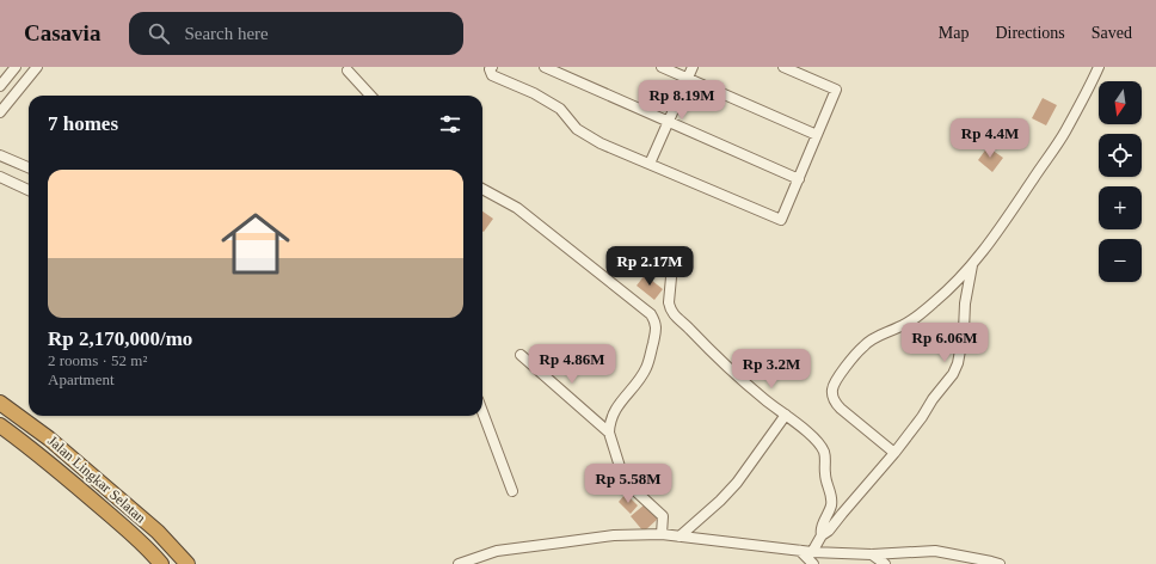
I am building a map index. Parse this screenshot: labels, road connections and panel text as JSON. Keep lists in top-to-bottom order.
{
  "streets": {
    "highway": ["Jalan Lingkar Selatan"]
  },
  "north": "bottom",
  "page": {
    "header": "Casavia",
    "search": "Search here",
    "nav": ["Map", "Directions", "Saved"],
    "price": [
      "Rp 8.19M",
      "Rp 4.4M",
      "Rp 2.17M",
      "Rp 6.06M",
      "Rp 4.86M",
      "Rp 3.2M",
      "Rp 5.58M"
    ],
    "map_buttons": ["+", "−"],
    "heading": "7 homes",
    "list": [
      {
        "name": "Rp 2,170,000/mo",
        "note": "2 rooms · 52 m² · Apartment"
      }
    ]
  }
}
